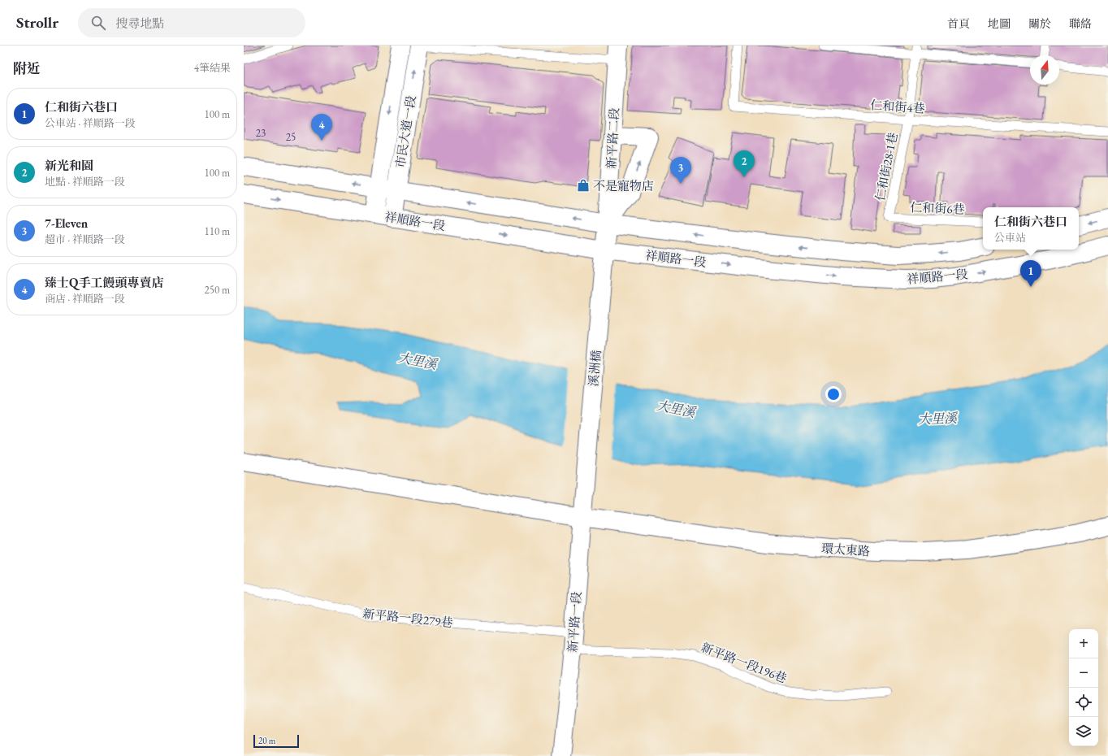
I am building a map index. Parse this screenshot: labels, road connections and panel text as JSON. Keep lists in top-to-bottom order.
{
  "streets": {
    "street": [
      "市民大道一段",
      "新平路二段",
      "祥順路一段",
      "溪洲橋",
      "環太東路",
      "新平路一段"
    ],
    "lane": [
      "仁和街4巷",
      "仁和街28-1巷",
      "仁和街6巷",
      "新平路一段279巷",
      "新平路一段196巷"
    ]
  },
  "crossings": [
    ["仁和街4巷", "仁和街28-1巷"],
    ["市民大道一段", "祥順路一段"],
    ["新平路二段", "祥順路一段"],
    ["新平路二段", "溪洲橋"],
    ["仁和街28-1巷", "仁和街6巷"],
    ["祥順路一段", "溪洲橋"],
    ["溪洲橋", "新平路一段"],
    ["環太東路", "新平路一段"],
    ["新平路一段279巷", "新平路一段"],
    ["新平路一段279巷", "新平路一段196巷"],
    ["新平路一段", "新平路一段196巷"]
  ],
  "water": ["大里溪"],
  "places": {
    "shop": ["不是寵物店"]
  },
  "house_numbers": ["23", "25"],
  "scale_bar": "20 m",
  "north": "top",
  "page": {
    "header": "Strollr",
    "search": "搜尋地點",
    "nav": [
      "首頁",
      "地圖",
      "關於",
      "聯絡"
    ],
    "heading": ["附近", "4筆結果"],
    "list": [
      {
        "mark": "1",
        "name": "仁和街六巷口",
        "note": "公車站 · 祥順路一段",
        "value": "100 m"
      },
      {
        "mark": "2",
        "name": "新光和園",
        "note": "地點 · 祥順路一段",
        "value": "100 m"
      },
      {
        "mark": "3",
        "name": "7-Eleven",
        "note": "超市 · 祥順路一段",
        "value": "110 m"
      },
      {
        "mark": "4",
        "name": "臻士Q手工饅頭專賣店",
        "note": "商店 · 祥順路一段",
        "value": "250 m"
      }
    ],
    "pins": [
      "4",
      "2",
      "3",
      "1"
    ],
    "popup": ["仁和街六巷口", "公車站"],
    "map_buttons": ["+", "−"],
    "scale": "20 m"
  }
}
